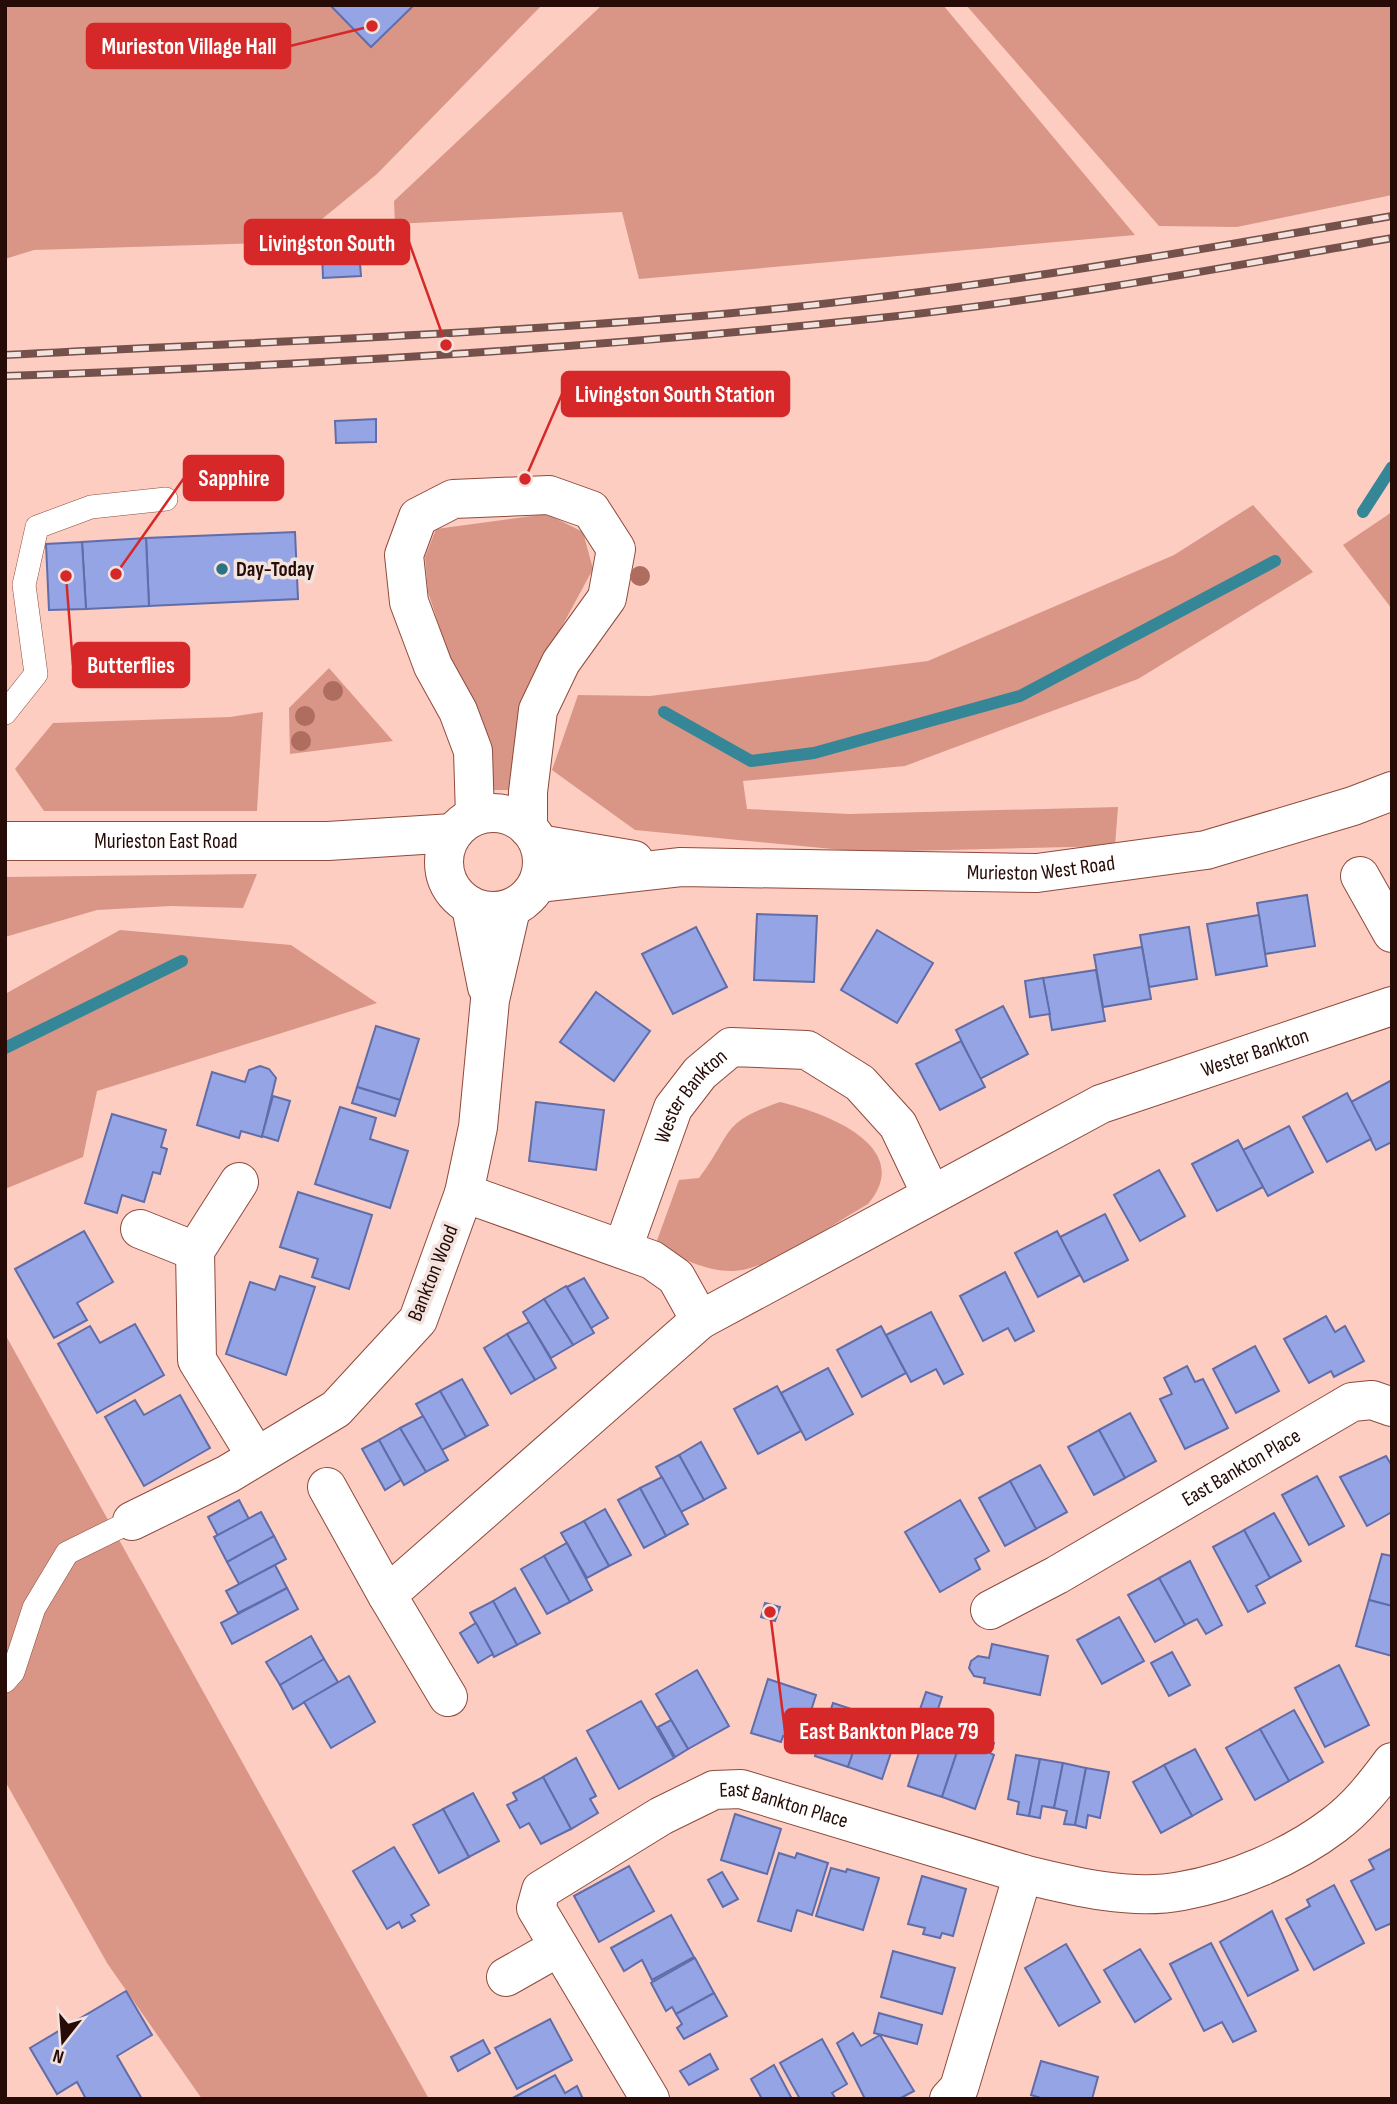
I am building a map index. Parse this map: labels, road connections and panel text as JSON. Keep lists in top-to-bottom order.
{
  "streets": {
    "street": [
      "Murieston East Road",
      "Murieston West Road",
      "Wester Bankton",
      "Bankton Wood",
      "East Bankton Place"
    ]
  },
  "crossings": [
    ["Murieston East Road", "Murieston West Road"]
  ],
  "places": [
    "Murieston Village Hall",
    "Livingston South",
    "Livingston South Station",
    "Day-Today",
    "Sapphire",
    "Butterflies",
    "East Bankton Place 79"
  ],
  "north": "bottom"
}
